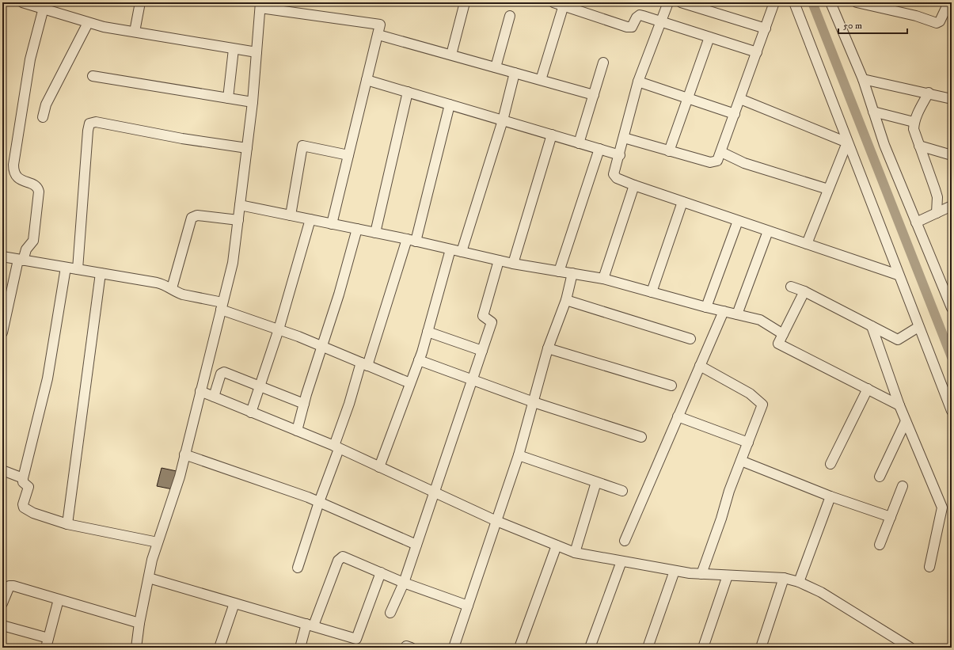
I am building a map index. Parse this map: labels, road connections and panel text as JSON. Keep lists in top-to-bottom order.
{
  "scale_bar": "50 m"
}
